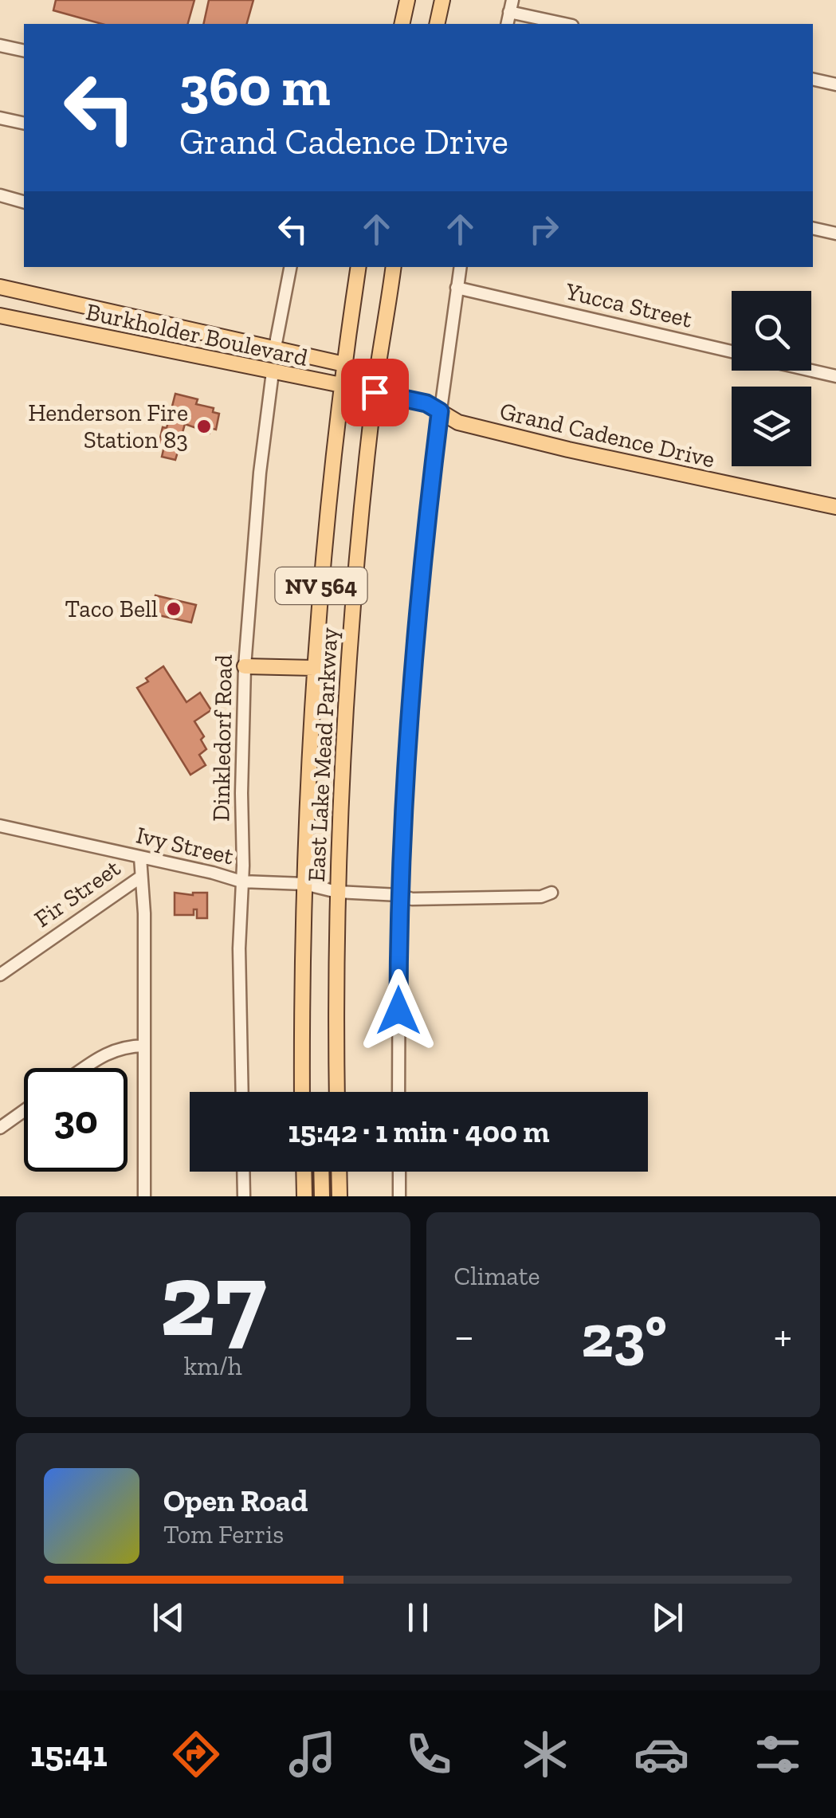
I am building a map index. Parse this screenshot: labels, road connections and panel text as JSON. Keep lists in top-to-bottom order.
{
  "streets": {
    "main road": [
      "Burkholder Boulevard",
      "Grand Cadence Drive",
      "NV 564",
      "East Lake Mead Parkway"
    ],
    "street": [
      "Yucca Street",
      "Dinkledorf Road",
      "Ivy Street",
      "Fir Street"
    ]
  },
  "crossings": [
    ["Burkholder Boulevard", "Grand Cadence Drive"],
    ["Burkholder Boulevard", "Dinkledorf Road"],
    ["Burkholder Boulevard", "East Lake Mead Parkway"],
    ["Grand Cadence Drive", "East Lake Mead Parkway"],
    ["Dinkledorf Road", "Ivy Street"],
    ["East Lake Mead Parkway", "Ivy Street"]
  ],
  "places": ["Henderson Fire Station 83", "Taco Bell"],
  "page": {
    "turn": ["360 m", "Grand Cadence Drive"],
    "limit": "30",
    "trip": "15:42 · 1 min · 400 m",
    "tile": [
      ["27", "km/h"],
      "Climate"
    ],
    "heat": ["−", "23°", "+"],
    "song": ["Open Road", "Tom Ferris"],
    "tabs": "15:41"
  }
}
